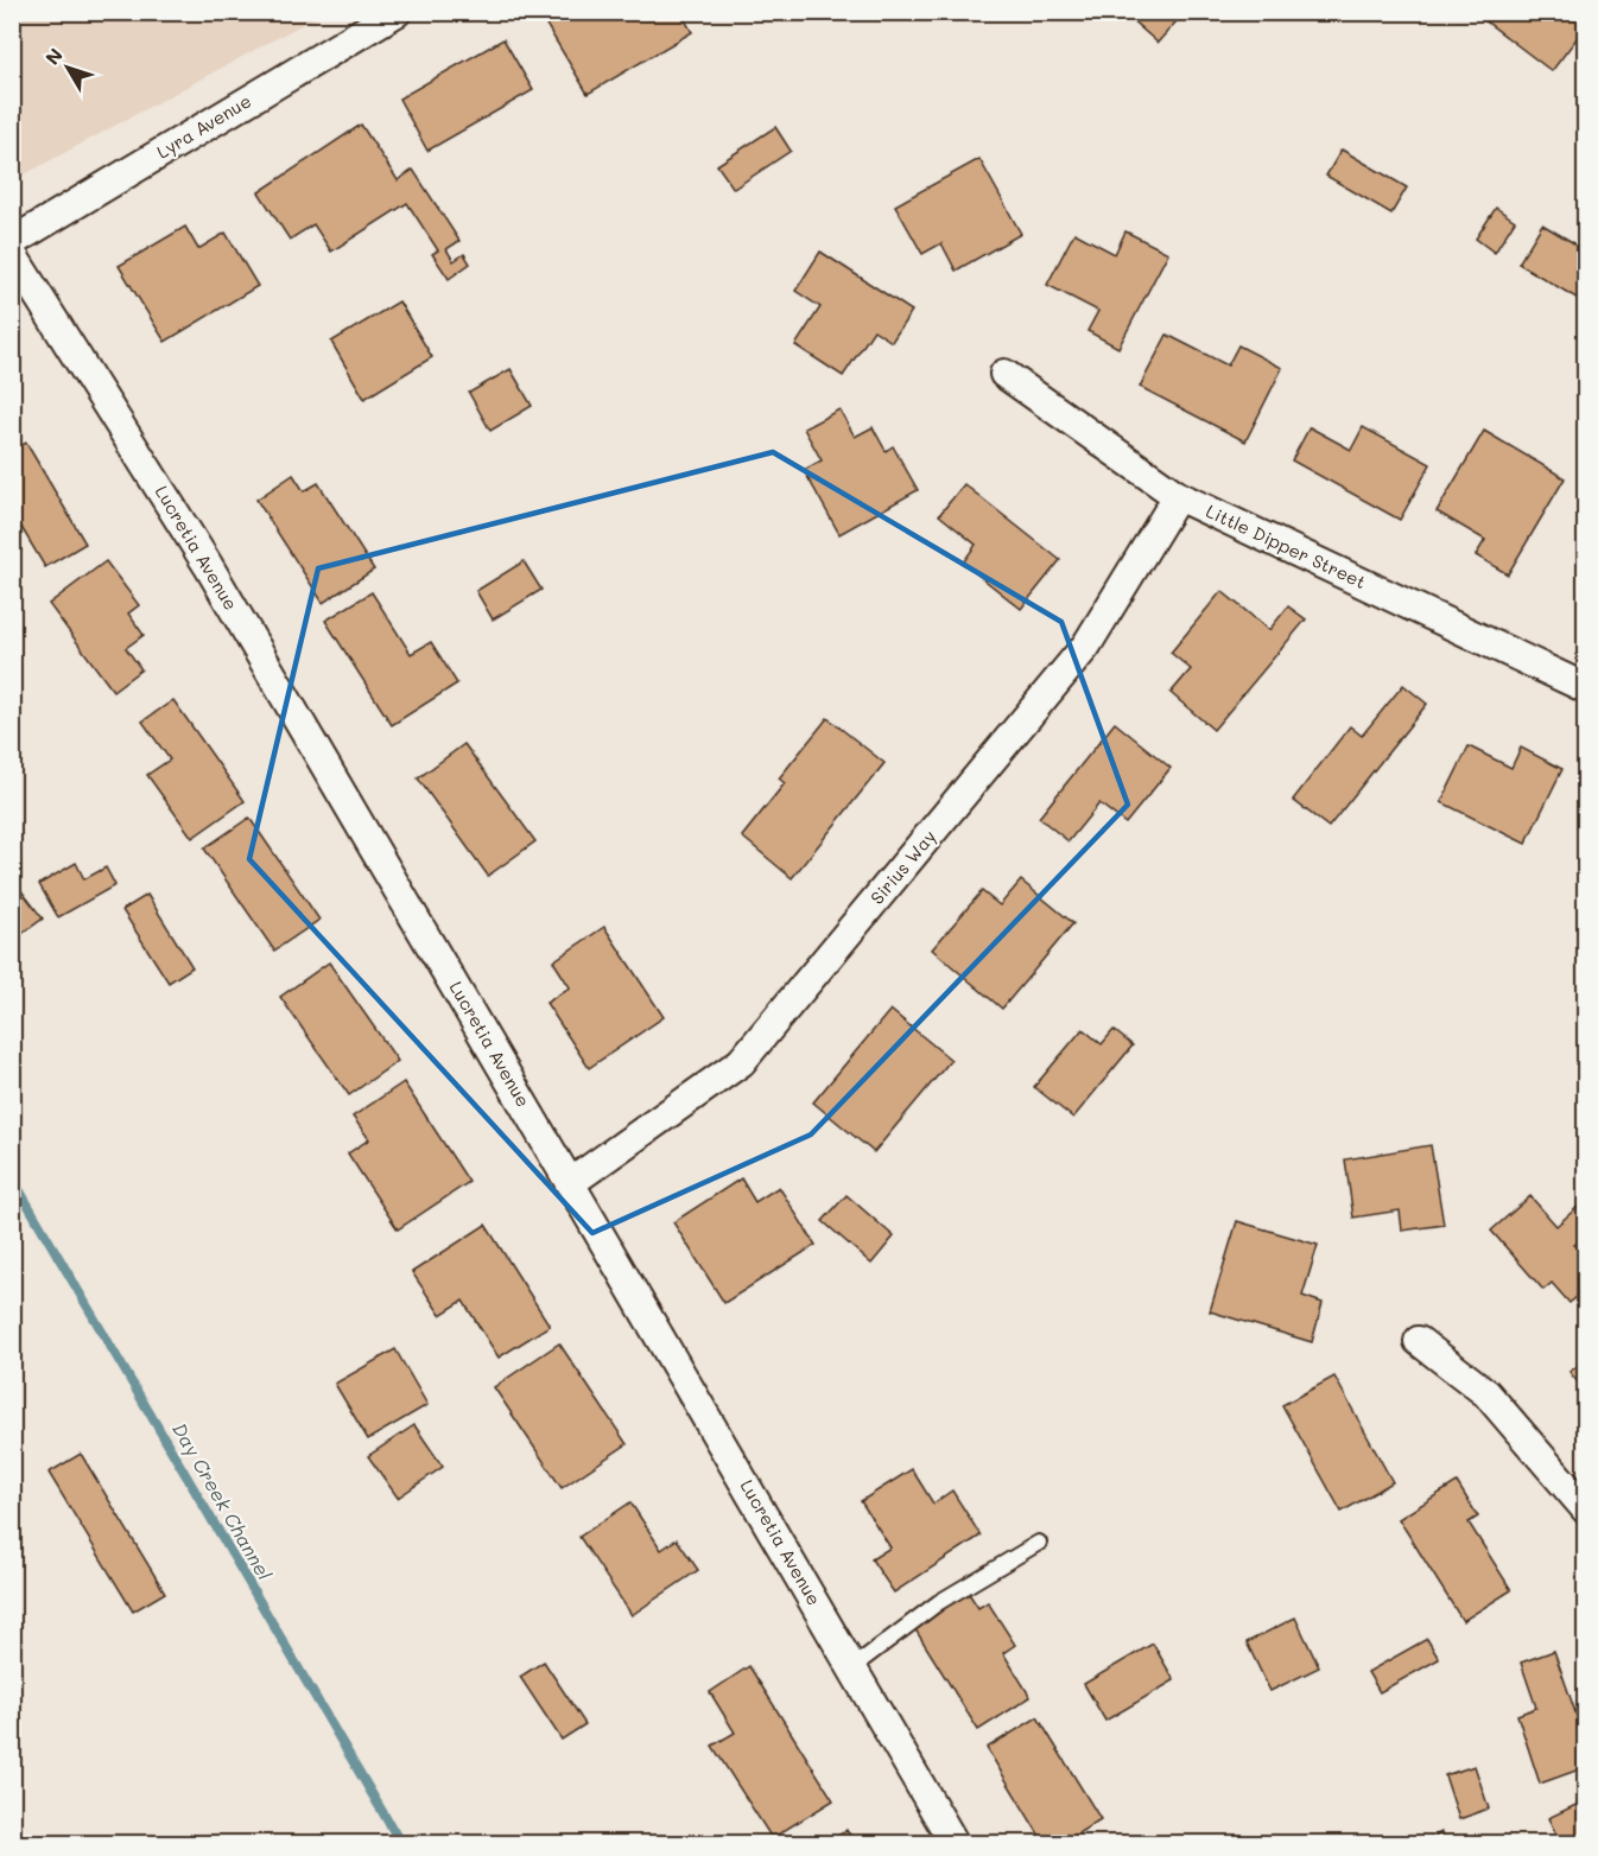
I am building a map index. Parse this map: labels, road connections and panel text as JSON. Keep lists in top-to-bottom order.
{
  "streets": {
    "street": [
      "Lyra Avenue",
      "Little Dipper Street",
      "Lucretia Avenue",
      "Sirius Way"
    ]
  },
  "crossings": [
    ["Little Dipper Street", "Sirius Way"],
    ["Lucretia Avenue", "Sirius Way"]
  ],
  "water": ["Day Creek Channel"],
  "north": "top left"
}
